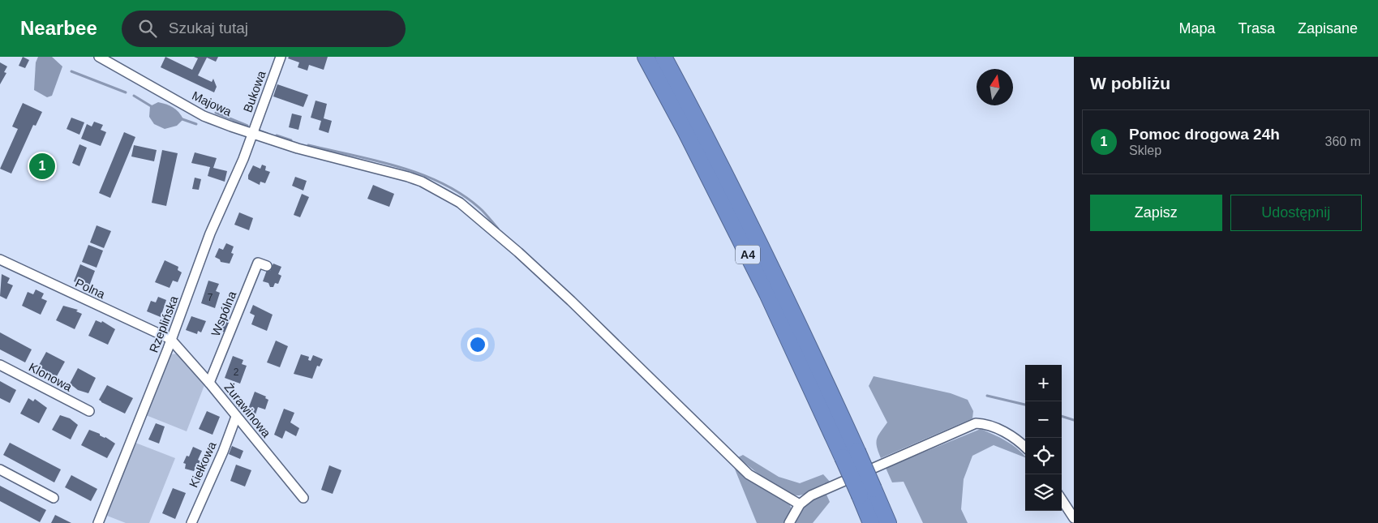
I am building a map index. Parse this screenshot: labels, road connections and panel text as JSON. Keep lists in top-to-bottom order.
{
  "streets": {
    "highway": ["A4"],
    "street": [
      "Bukowa",
      "Majowa",
      "Polna",
      "Wspólna",
      "Rzeplińska",
      "Klonowa",
      "Żurawinowa",
      "Kiełkowa"
    ]
  },
  "crossings": [
    ["Bukowa", "Majowa"],
    ["Bukowa", "Rzeplińska"],
    ["Majowa", "Rzeplińska"],
    ["Polna", "Rzeplińska"],
    ["Polna", "Żurawinowa"],
    ["Wspólna", "Żurawinowa"],
    ["Rzeplińska", "Żurawinowa"],
    ["Żurawinowa", "Kiełkowa"]
  ],
  "house_numbers": ["7", "2"],
  "north": "top",
  "page": {
    "header": "Nearbee",
    "search": "Szukaj tutaj",
    "nav": ["Mapa", "Trasa", "Zapisane"],
    "heading": "W pobliżu",
    "list": [
      {
        "mark": "1",
        "name": "Pomoc drogowa 24h",
        "note": "Sklep",
        "value": "360 m"
      }
    ],
    "pins": "1",
    "buttons": ["Zapisz", "Udostępnij"],
    "map_buttons": ["+", "−"]
  }
}
